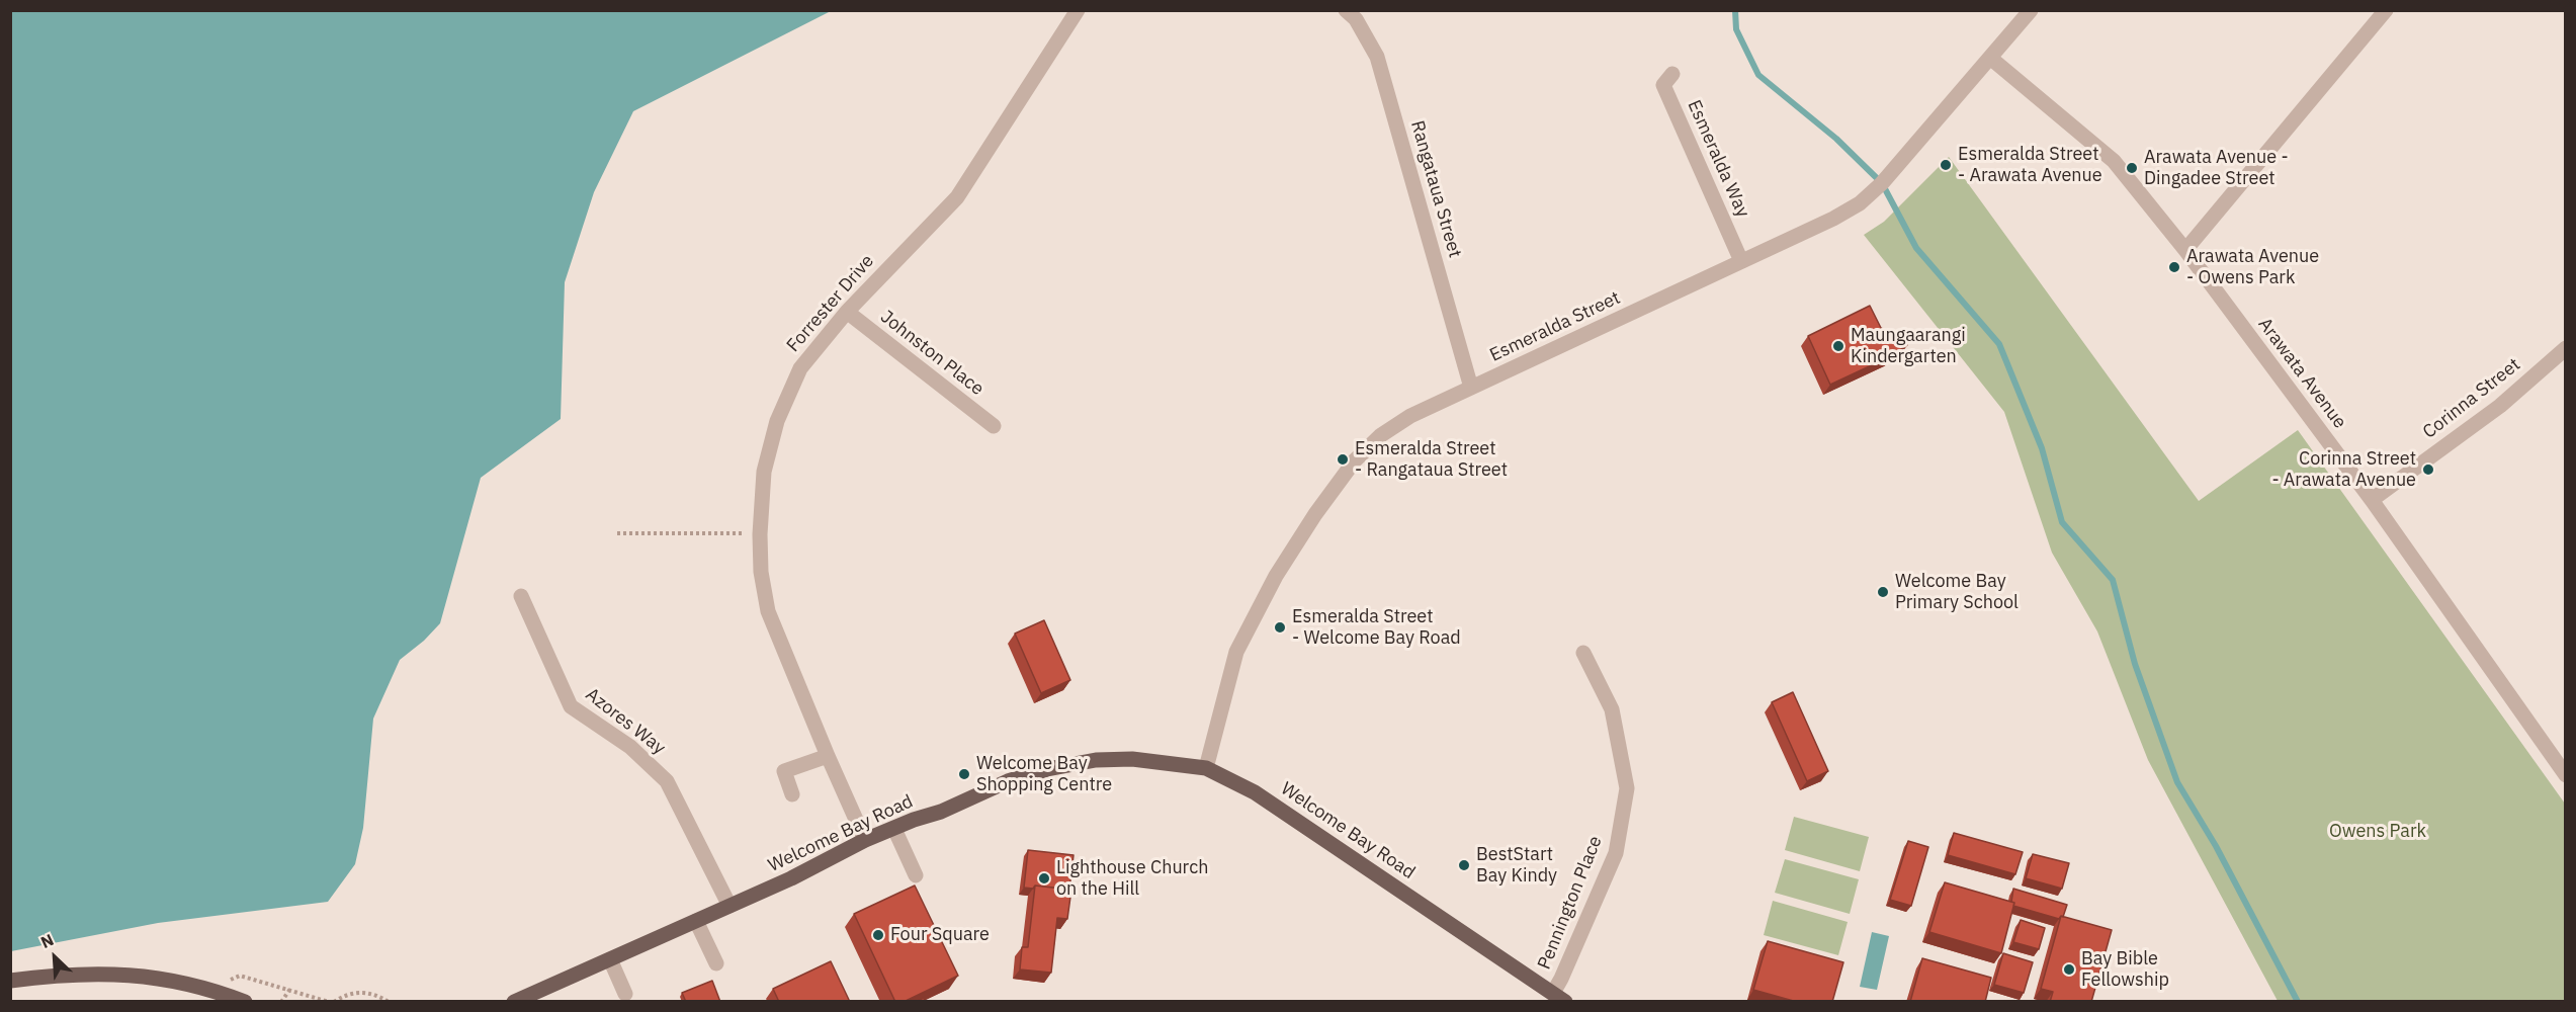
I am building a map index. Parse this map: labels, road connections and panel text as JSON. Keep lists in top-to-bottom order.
{
  "streets": {
    "main road": ["Welcome Bay Road"],
    "street": [
      "Esmeralda Way",
      "Rangataua Street",
      "Forrester Drive",
      "Esmeralda Street",
      "Johnston Place",
      "Arawata Avenue",
      "Corinna Street",
      "Azores Way",
      "Pennington Place"
    ]
  },
  "crossings": [
    ["Esmeralda Way", "Esmeralda Street"],
    ["Rangataua Street", "Esmeralda Street"],
    ["Forrester Drive", "Johnston Place"],
    ["Forrester Drive", "Welcome Bay Road"],
    ["Esmeralda Street", "Arawata Avenue"],
    ["Esmeralda Street", "Welcome Bay Road"],
    ["Arawata Avenue", "Corinna Street"],
    ["Azores Way", "Welcome Bay Road"],
    ["Welcome Bay Road", "Pennington Place"]
  ],
  "parks": ["Owens Park"],
  "places": [
    "Esmeralda Street - Arawata Avenue",
    "Arawata Avenue - Dingadee Street",
    "Arawata Avenue - Owens Park",
    "Maungaarangi Kindergarten",
    "Esmeralda Street - Rangataua Street",
    "Corinna Street - Arawata Avenue",
    "Welcome Bay Primary School",
    "Esmeralda Street - Welcome Bay Road",
    "Welcome Bay Shopping Centre",
    "BestStart Bay Kindy",
    "Lighthouse Church on the Hill",
    "Four Square",
    "Bay Bible Fellowship"
  ],
  "north": "top left"
}
